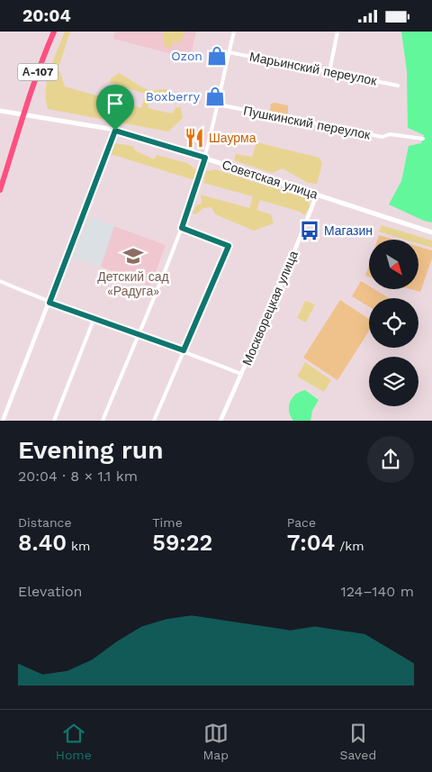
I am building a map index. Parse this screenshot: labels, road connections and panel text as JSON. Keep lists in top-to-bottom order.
{
  "streets": {
    "highway": ["А-107"],
    "main road": ["Советская улица"],
    "street": ["Марьинский переулок", "Пушкинский переулок", "Москворецкая улица"]
  },
  "crossings": [
    ["А-107", "Советская улица"],
    ["Советская улица", "Москворецкая улица"]
  ],
  "places": {
    "shop": ["Ozon", "Boxberry"],
    "restaurant": ["Шаурма"],
    "bus stop": ["Магазин"],
    "school or university": ["Детский сад «Радуга»"]
  },
  "north": "bottom right",
  "page": {
    "status": "20:04",
    "heading": ["Evening run", "20:04 · 8 × 1.1 km"],
    "stats": [
      ["Distance", "8.40 km"],
      ["Time", "59:22"],
      ["Pace", "7:04 /km"]
    ],
    "chart": ["Elevation", "124–140 m"],
    "tabs": ["Home", "Map", "Saved"]
  }
}
